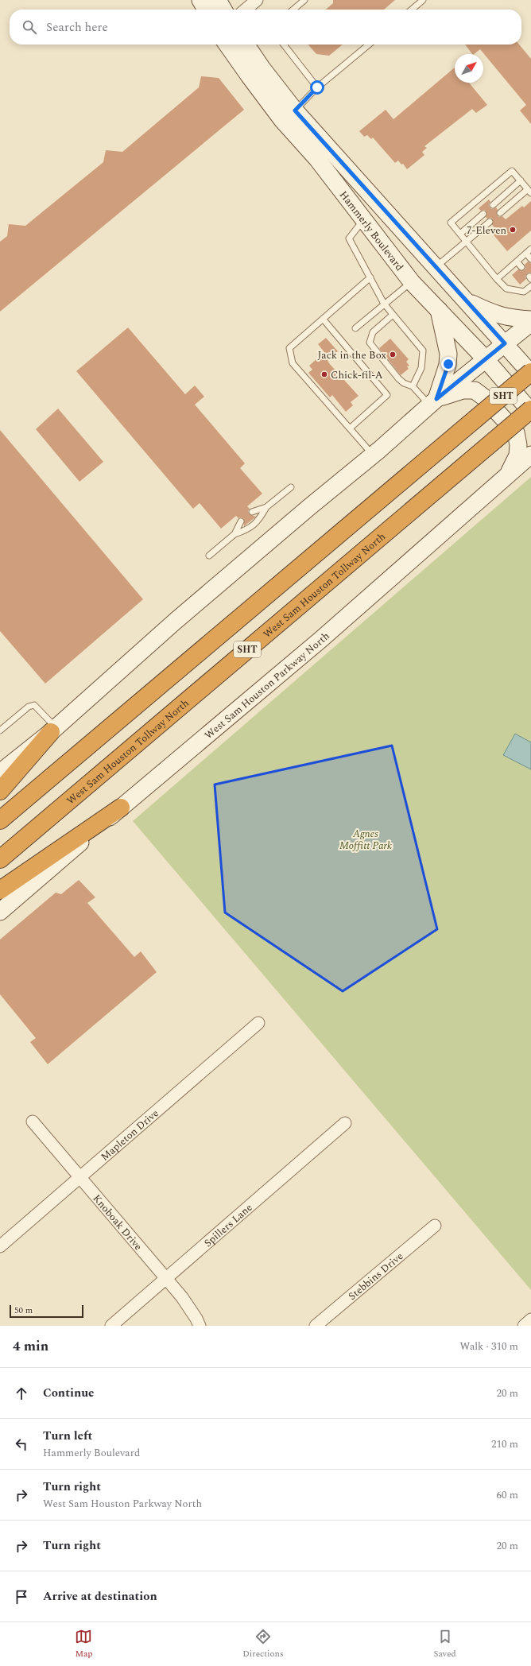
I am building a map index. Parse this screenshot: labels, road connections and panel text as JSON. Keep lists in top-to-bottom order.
{
  "streets": {
    "highway": ["SHT", "West Sam Houston Tollway North"],
    "main road": ["Hammerly Boulevard", "West Sam Houston Parkway North"],
    "street": [
      "Mapleton Drive",
      "Knoboak Drive",
      "Spillers Lane",
      "Stebbins Drive"
    ]
  },
  "crossings": [
    ["Hammerly Boulevard", "SHT"],
    ["Hammerly Boulevard", "West Sam Houston Tollway North"],
    ["Mapleton Drive", "Knoboak Drive"],
    ["Knoboak Drive", "Spillers Lane"]
  ],
  "parks": ["Agnes Moffitt Park"],
  "places": ["7-Eleven", "Jack in the Box", "Chick-fil-A"],
  "scale_bar": "50 m",
  "north": "top right",
  "page": {
    "search": "Search here",
    "scale": "50 m",
    "heading": ["4 min", "Walk · 310 m"],
    "list": [
      ["Continue", "20 m"],
      ["Turn left", "Hammerly Boulevard", "210 m"],
      ["Turn right", "West Sam Houston Parkway North", "60 m"],
      ["Turn right", "20 m"],
      "Arrive at destination"
    ],
    "nav": ["Map", "Directions", "Saved"]
  }
}
